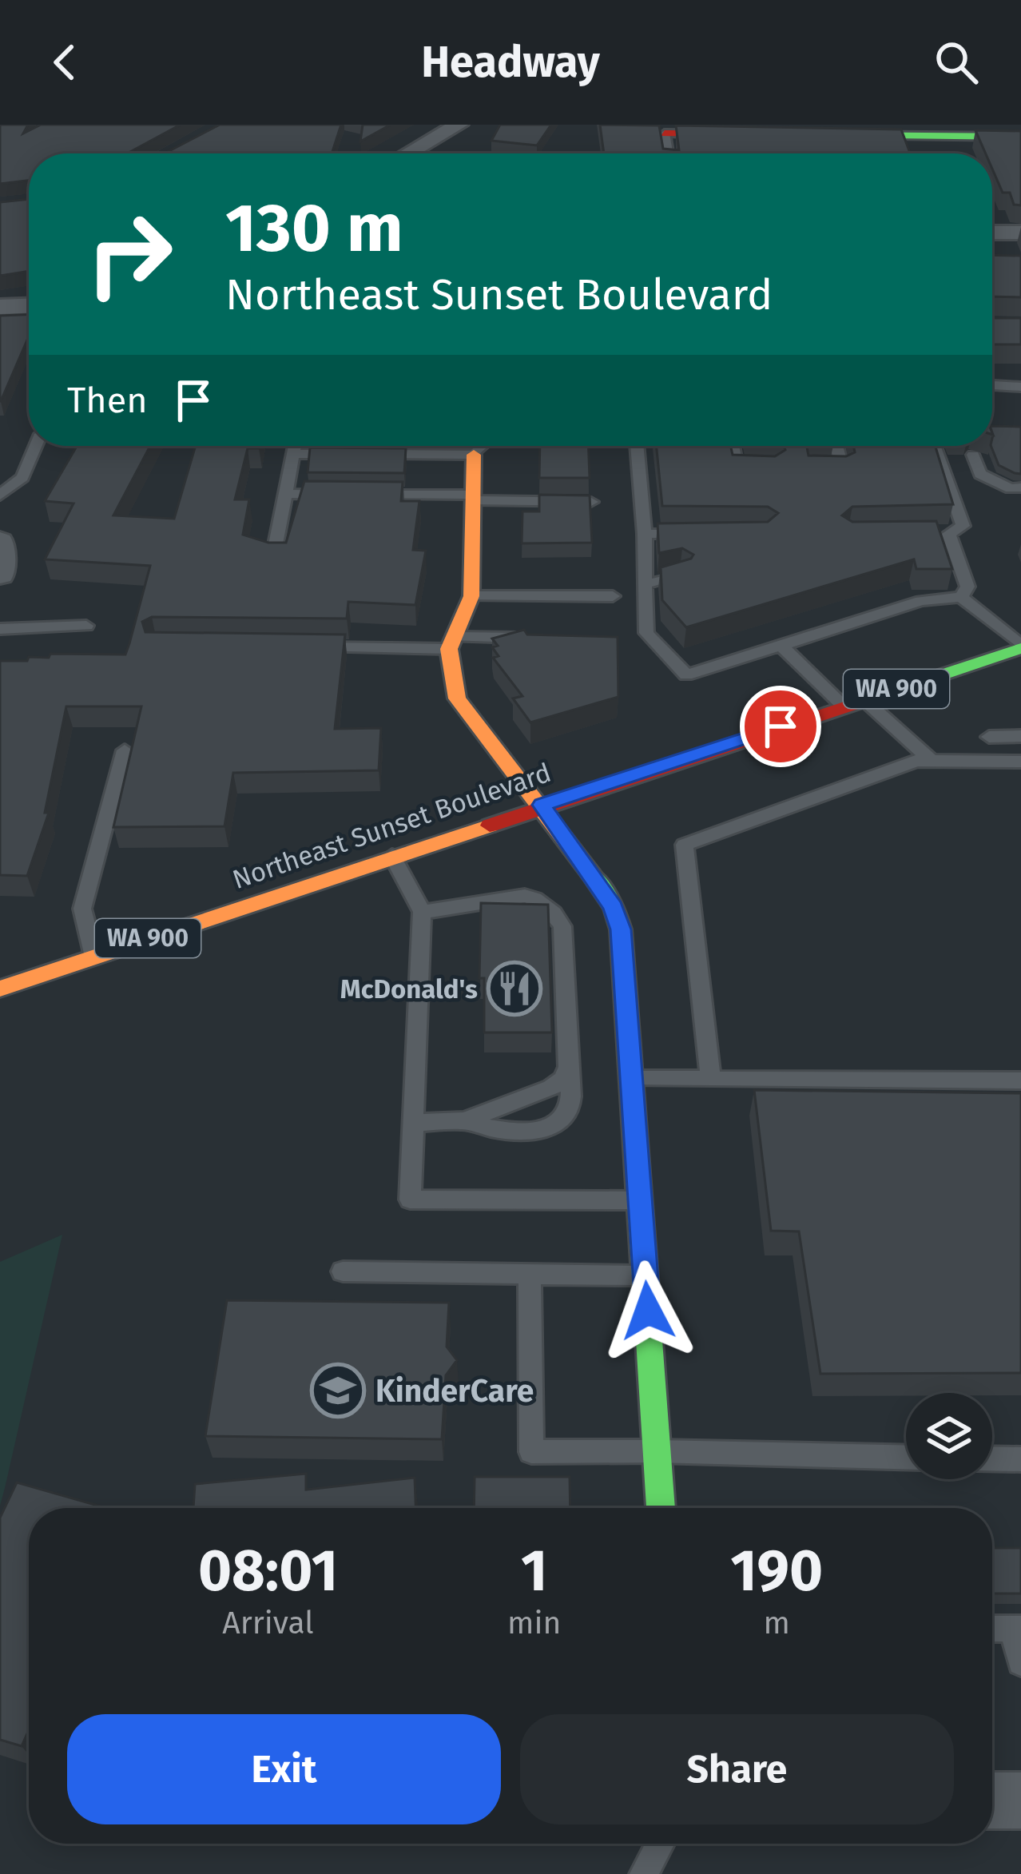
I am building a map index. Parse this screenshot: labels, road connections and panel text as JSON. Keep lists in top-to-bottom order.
{
  "streets": {
    "street": ["WA 900", "Northeast Sunset Boulevard"]
  },
  "places": {
    "restaurant": ["McDonald's"],
    "school or university": ["KinderCare"]
  },
  "page": {
    "header": "Headway",
    "turn": ["130 m", "Northeast Sunset Boulevard"],
    "then": "Then",
    "eta": [
      "08:01",
      "Arrival",
      "1",
      "min",
      "190",
      "m"
    ],
    "buttons": ["Exit", "Share"]
  }
}
